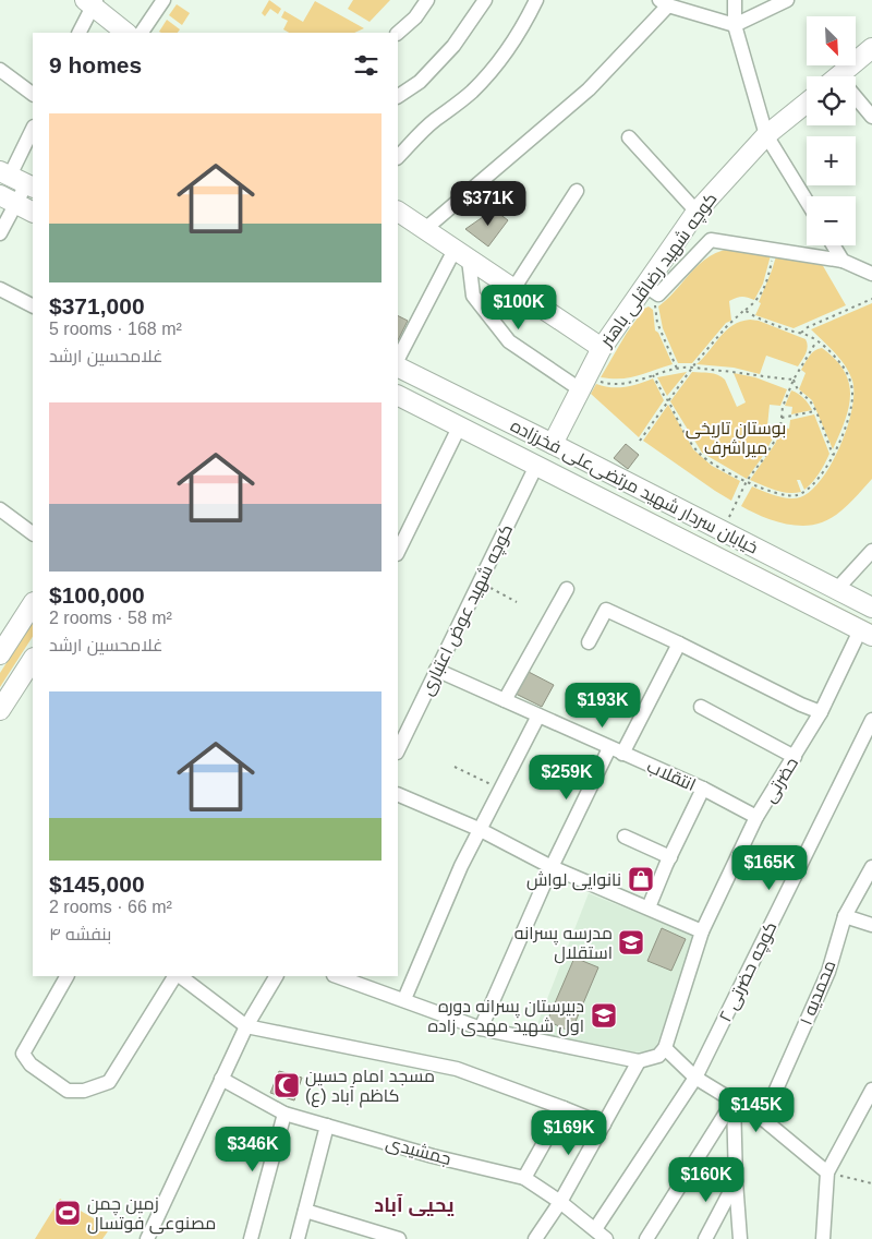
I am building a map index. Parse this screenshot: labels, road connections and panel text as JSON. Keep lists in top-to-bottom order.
{
  "streets": {
    "main road": ["کوچه شهید رضاقلی باهنر", "خیابان سردار شهید مرتضی‌علی فخرزاده"],
    "street": [
      "کوچه شهید عوض اعتباری",
      "انتقلاب",
      "حضرتی",
      "کوچه حضرتی ۲",
      "محمدیه ۱",
      "جمشیدی"
    ]
  },
  "crossings": [
    ["کوچه شهید رضاقلی باهنر", "خیابان سردار شهید مرتضی‌علی فخرزاده"],
    ["خیابان سردار شهید مرتضی‌علی فخرزاده", "کوچه شهید عوض اعتباری"],
    ["خیابان سردار شهید مرتضی‌علی فخرزاده", "حضرتی"],
    ["کوچه شهید عوض اعتباری", "انتقلاب"],
    ["انتقلاب", "حضرتی"],
    ["کوچه حضرتی ۲", "جمشیدی"]
  ],
  "districts": ["یحیی آباد"],
  "parks": ["بوستان تاریخی میراشرف"],
  "places": {
    "shop": ["نانوایی لواش"],
    "school or university": ["مدرسه پسرانه استقلال", "دبیرستان پسرانه دوره اول شهید مهدی زاده"],
    "mosque": ["مسجد امام حسین (ع) کاظم آباد"],
    "sports": ["زمین چمن مصنوعی فوتسال"]
  },
  "north": "bottom right",
  "page": {
    "map_buttons": ["+", "−"],
    "heading": "9 homes",
    "list": [
      {
        "name": "$371,000",
        "note": "5 rooms · 168 m² · غلامحسین ارشد"
      },
      {
        "name": "$100,000",
        "note": "2 rooms · 58 m² · غلامحسین ارشد"
      },
      {
        "name": "$145,000",
        "note": "2 rooms · 66 m² · بنفشه ۴"
      }
    ],
    "price": [
      "$371K",
      "$100K",
      "$193K",
      "$259K",
      "$165K",
      "$145K",
      "$169K",
      "$346K",
      "$160K"
    ]
  }
}
